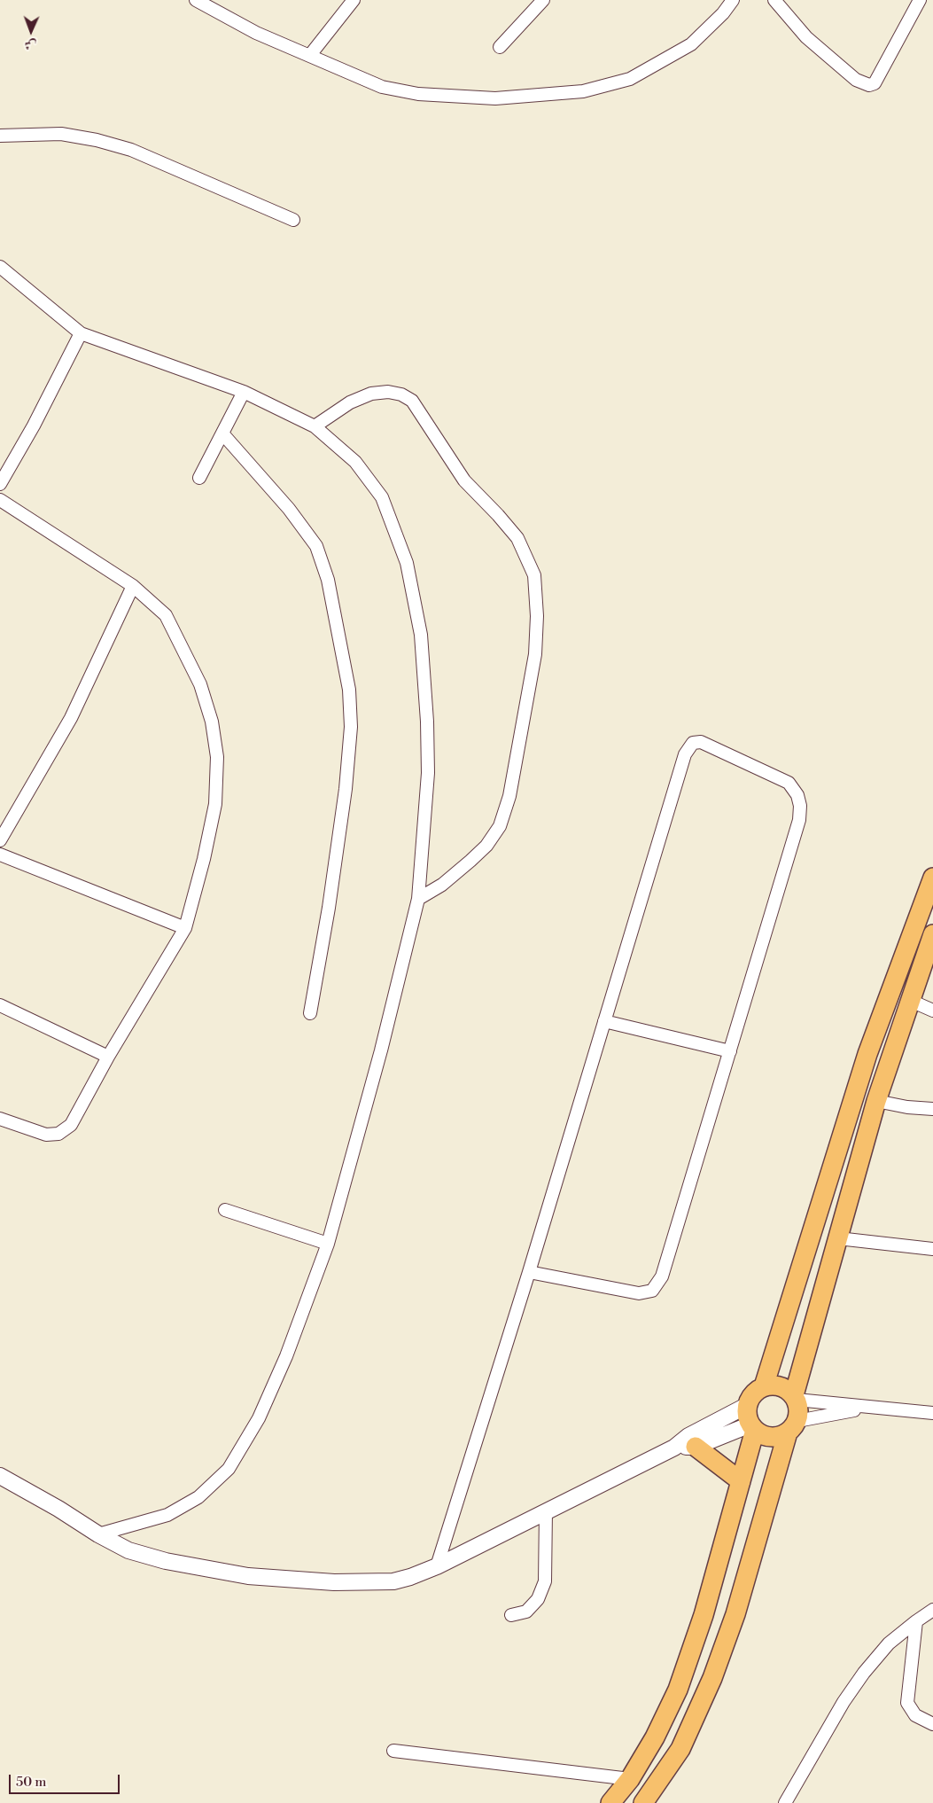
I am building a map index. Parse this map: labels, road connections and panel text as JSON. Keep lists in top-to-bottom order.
{
  "scale_bar": "50 m",
  "north": "bottom"
}
